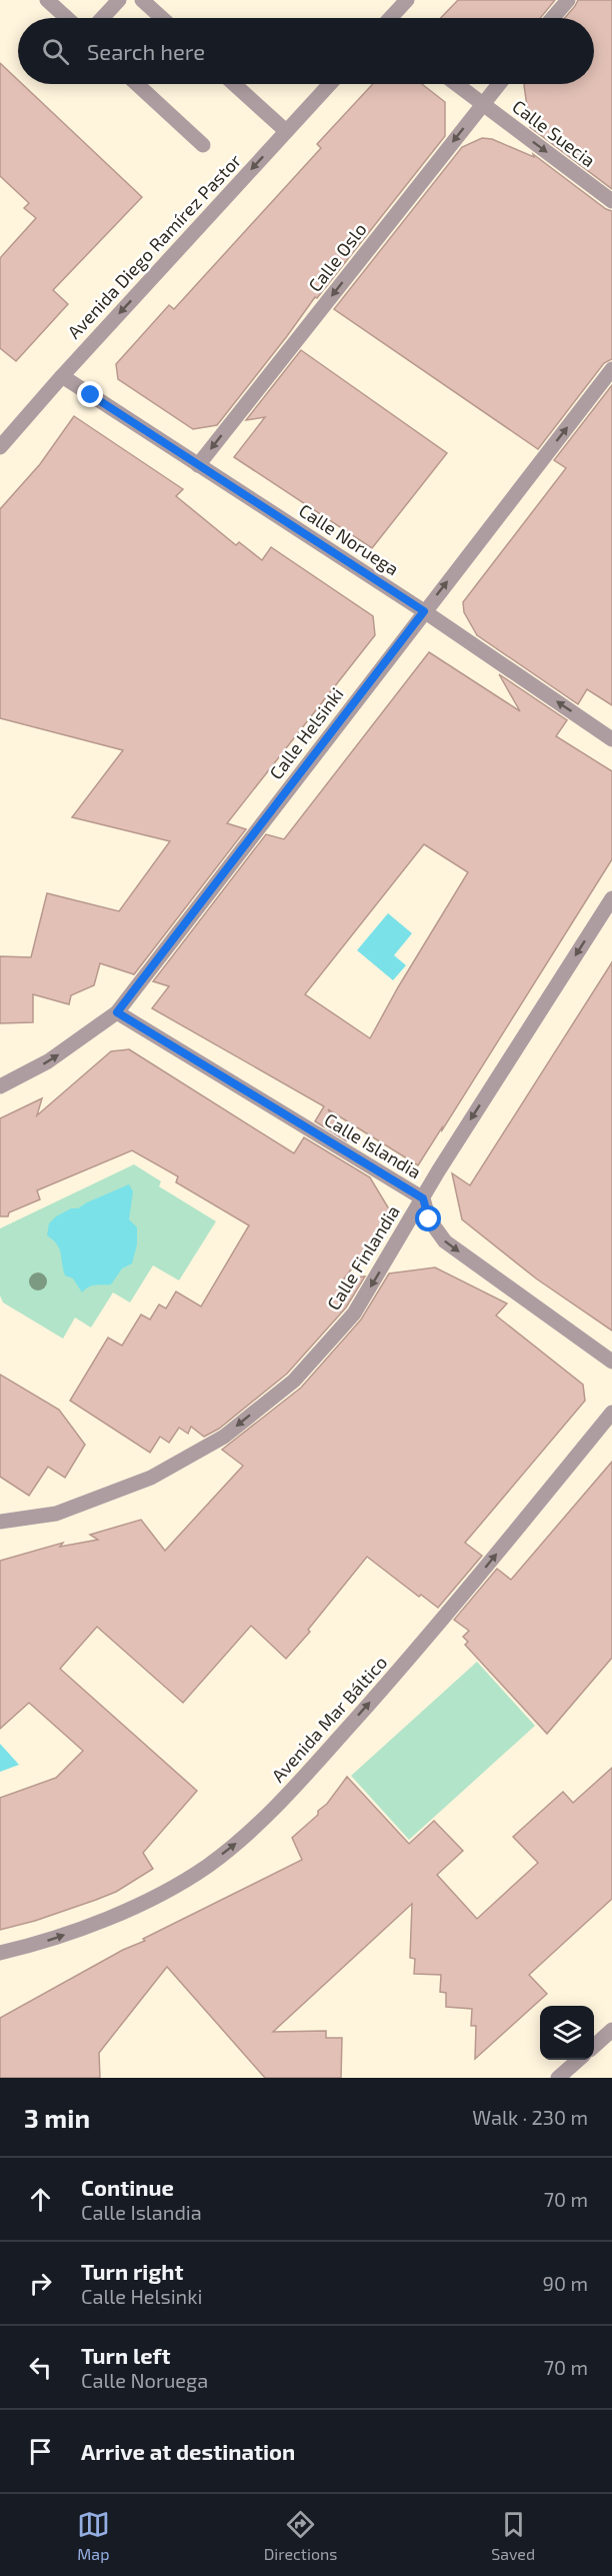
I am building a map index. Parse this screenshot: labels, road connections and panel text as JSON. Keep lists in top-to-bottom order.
{
  "streets": {
    "street": [
      "Calle Suecia",
      "Avenida Diego Ramírez Pastor",
      "Calle Oslo",
      "Calle Noruega",
      "Calle Helsinki",
      "Calle Islandia",
      "Calle Finlandia",
      "Avenida Mar Báltico"
    ]
  },
  "crossings": [
    ["Calle Suecia", "Calle Oslo"],
    ["Avenida Diego Ramírez Pastor", "Calle Noruega"],
    ["Calle Oslo", "Calle Noruega"],
    ["Calle Noruega", "Calle Helsinki"],
    ["Calle Helsinki", "Calle Islandia"],
    ["Calle Islandia", "Calle Finlandia"]
  ],
  "one_way": [
    "Calle Suecia",
    "Avenida Diego Ramírez Pastor",
    "Calle Oslo",
    "Calle Helsinki",
    "Calle Islandia",
    "Calle Finlandia",
    "Avenida Mar Báltico"
  ],
  "page": {
    "search": "Search here",
    "heading": ["3 min", "Walk · 230 m"],
    "list": [
      ["Continue", "Calle Islandia", "70 m"],
      ["Turn right", "Calle Helsinki", "90 m"],
      ["Turn left", "Calle Noruega", "70 m"],
      "Arrive at destination"
    ],
    "nav": ["Map", "Directions", "Saved"]
  }
}
